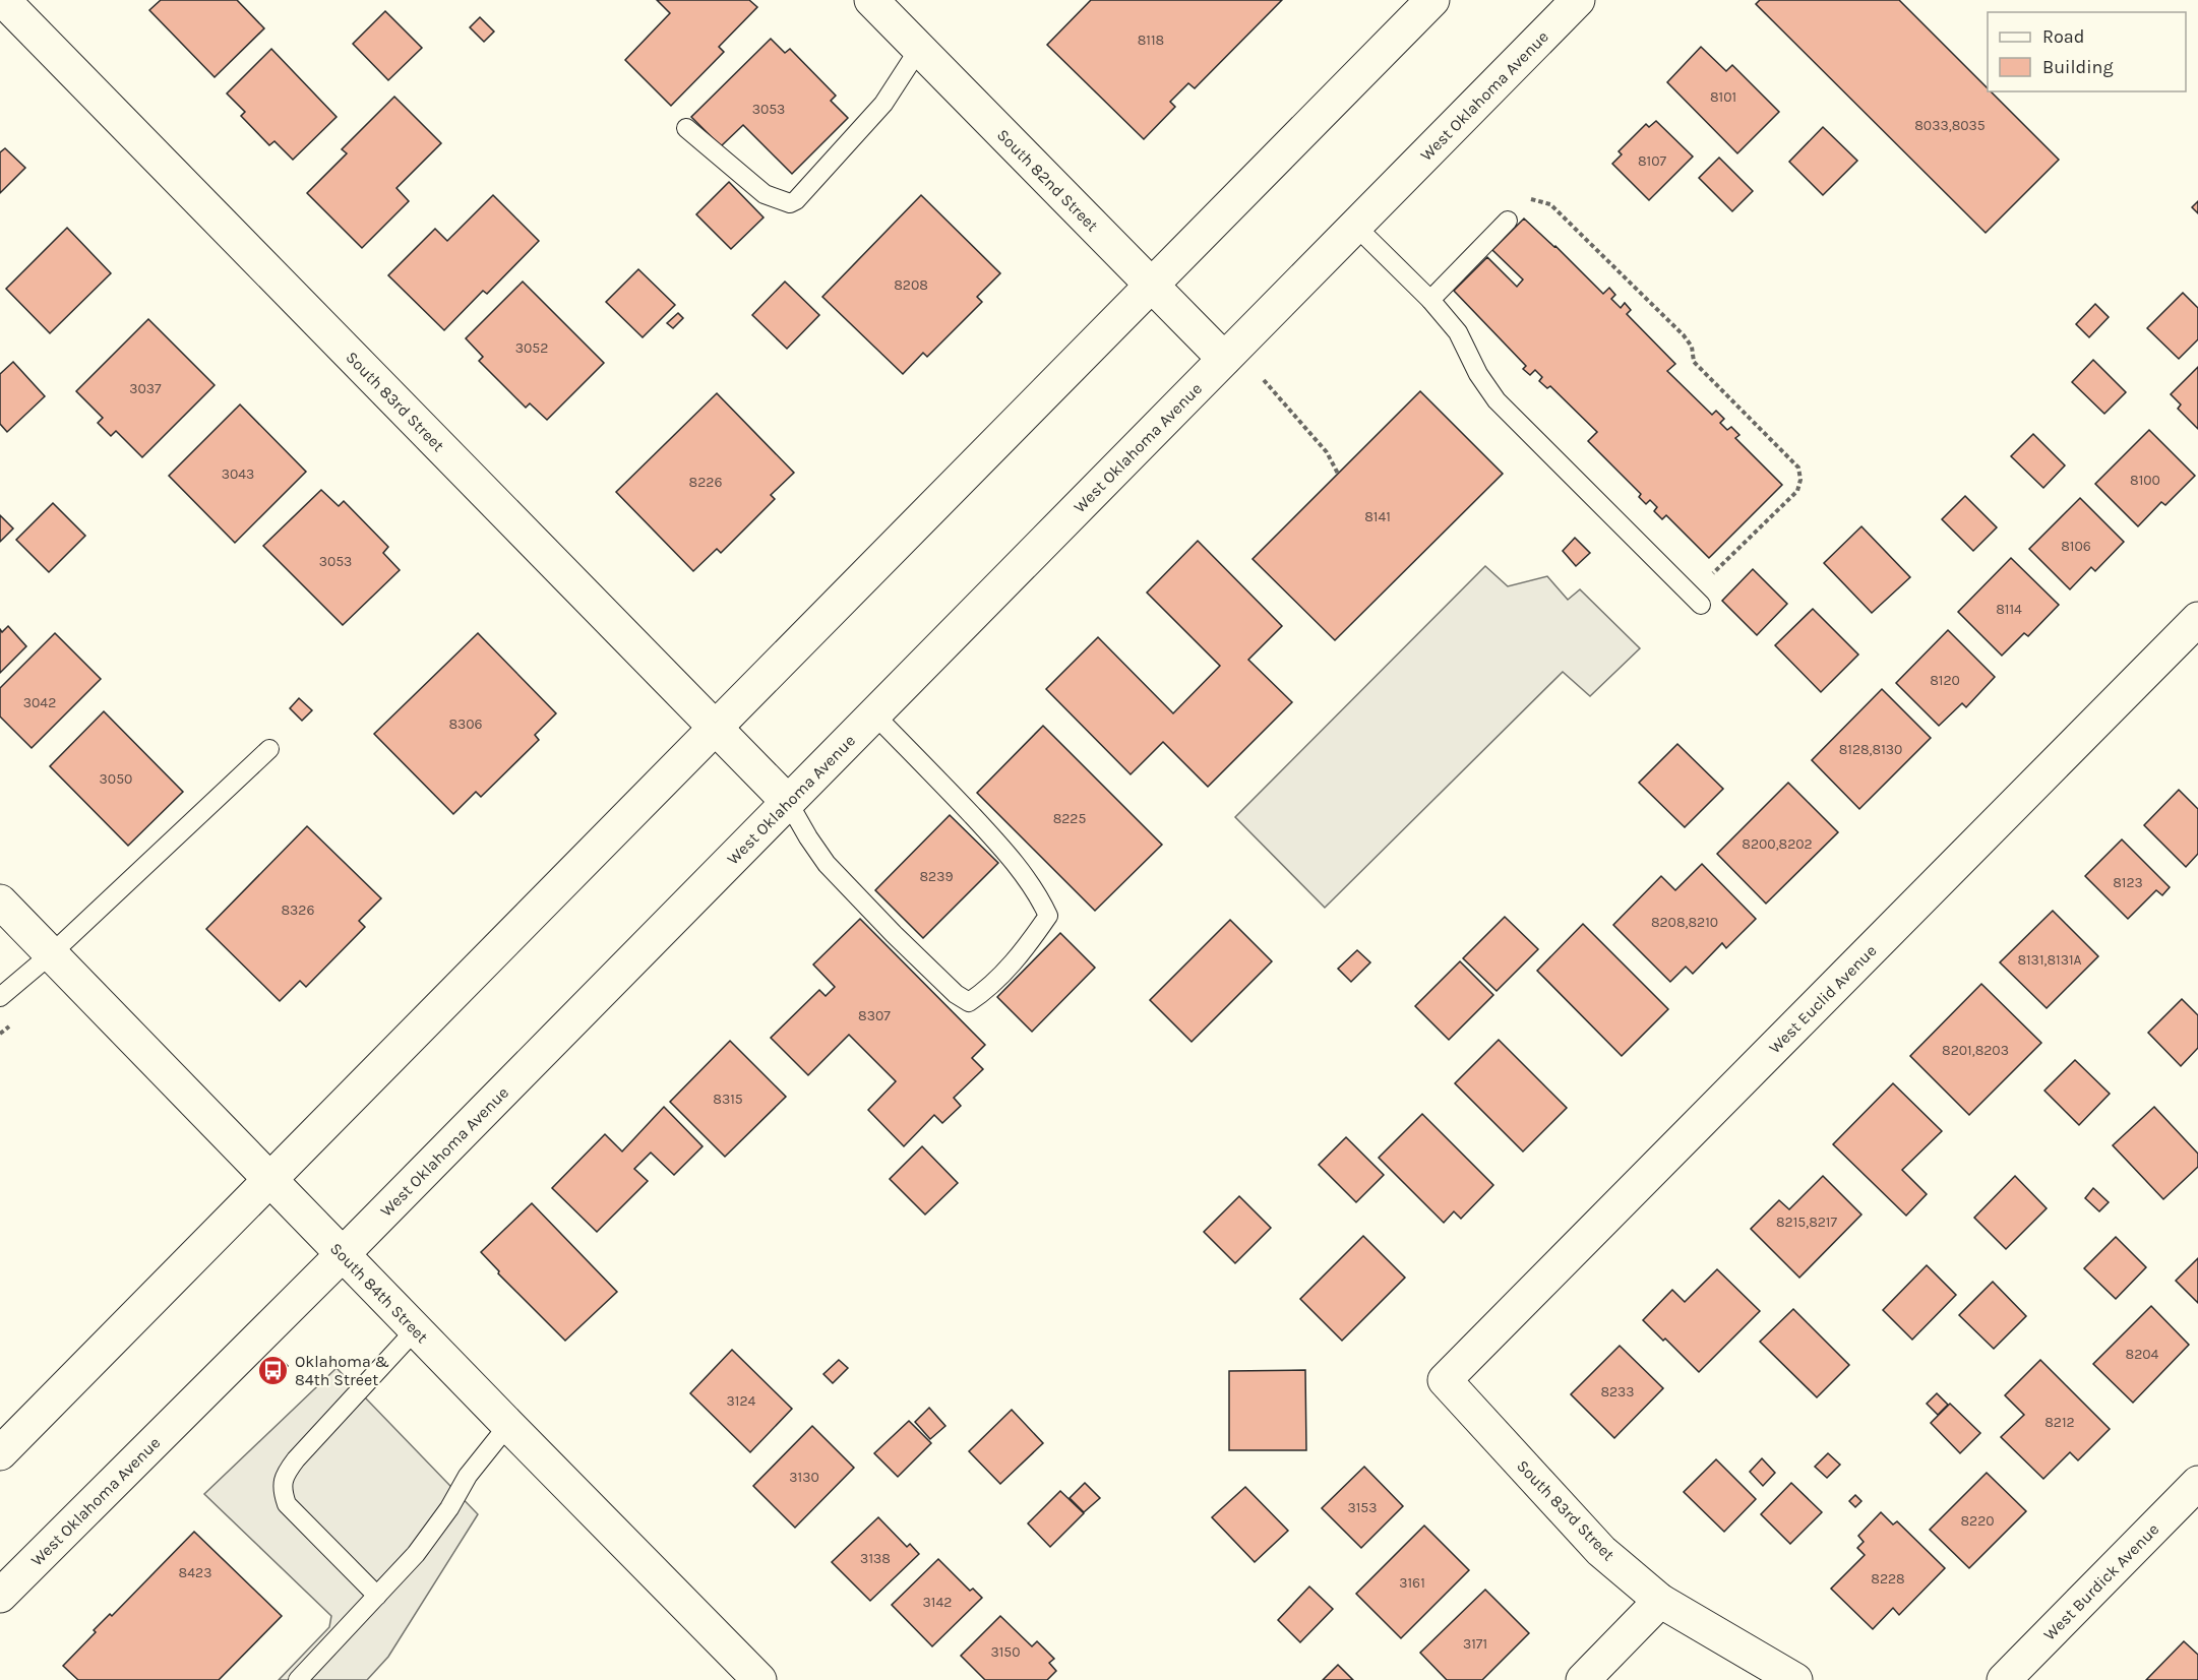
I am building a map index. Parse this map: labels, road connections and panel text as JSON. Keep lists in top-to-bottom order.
{
  "streets": {
    "street": [
      "West Oklahoma Avenue",
      "South 82nd Street",
      "South 83rd Street",
      "West Euclid Avenue",
      "South 84th Street",
      "West Burdick Avenue"
    ]
  },
  "crossings": [
    ["West Oklahoma Avenue", "South 82nd Street"],
    ["West Oklahoma Avenue", "South 83rd Street"],
    ["West Oklahoma Avenue", "South 84th Street"],
    ["South 83rd Street", "West Euclid Avenue"]
  ],
  "places": {
    "bus stop": ["Oklahoma & 84th Street"]
  },
  "house_numbers": [
    "8118",
    "8101",
    "3053",
    "8033,8035",
    "8107",
    "8208",
    "3052",
    "3037",
    "3043",
    "8100",
    "8226",
    "8141",
    "8106",
    "3053",
    "8114",
    "8120",
    "3042",
    "8306",
    "8128,8130",
    "3050",
    "8225",
    "8200,8202",
    "8239",
    "8123",
    "8326",
    "8208,8210",
    "8131,8131A",
    "8307",
    "8201,8203",
    "8315",
    "8215,8217",
    "8204",
    "8233",
    "3124",
    "8212",
    "3130",
    "3153",
    "8220",
    "3138",
    "8423",
    "8228",
    "3161",
    "3142",
    "3171",
    "3150"
  ],
  "legend": ["Road", "Building"]
}
